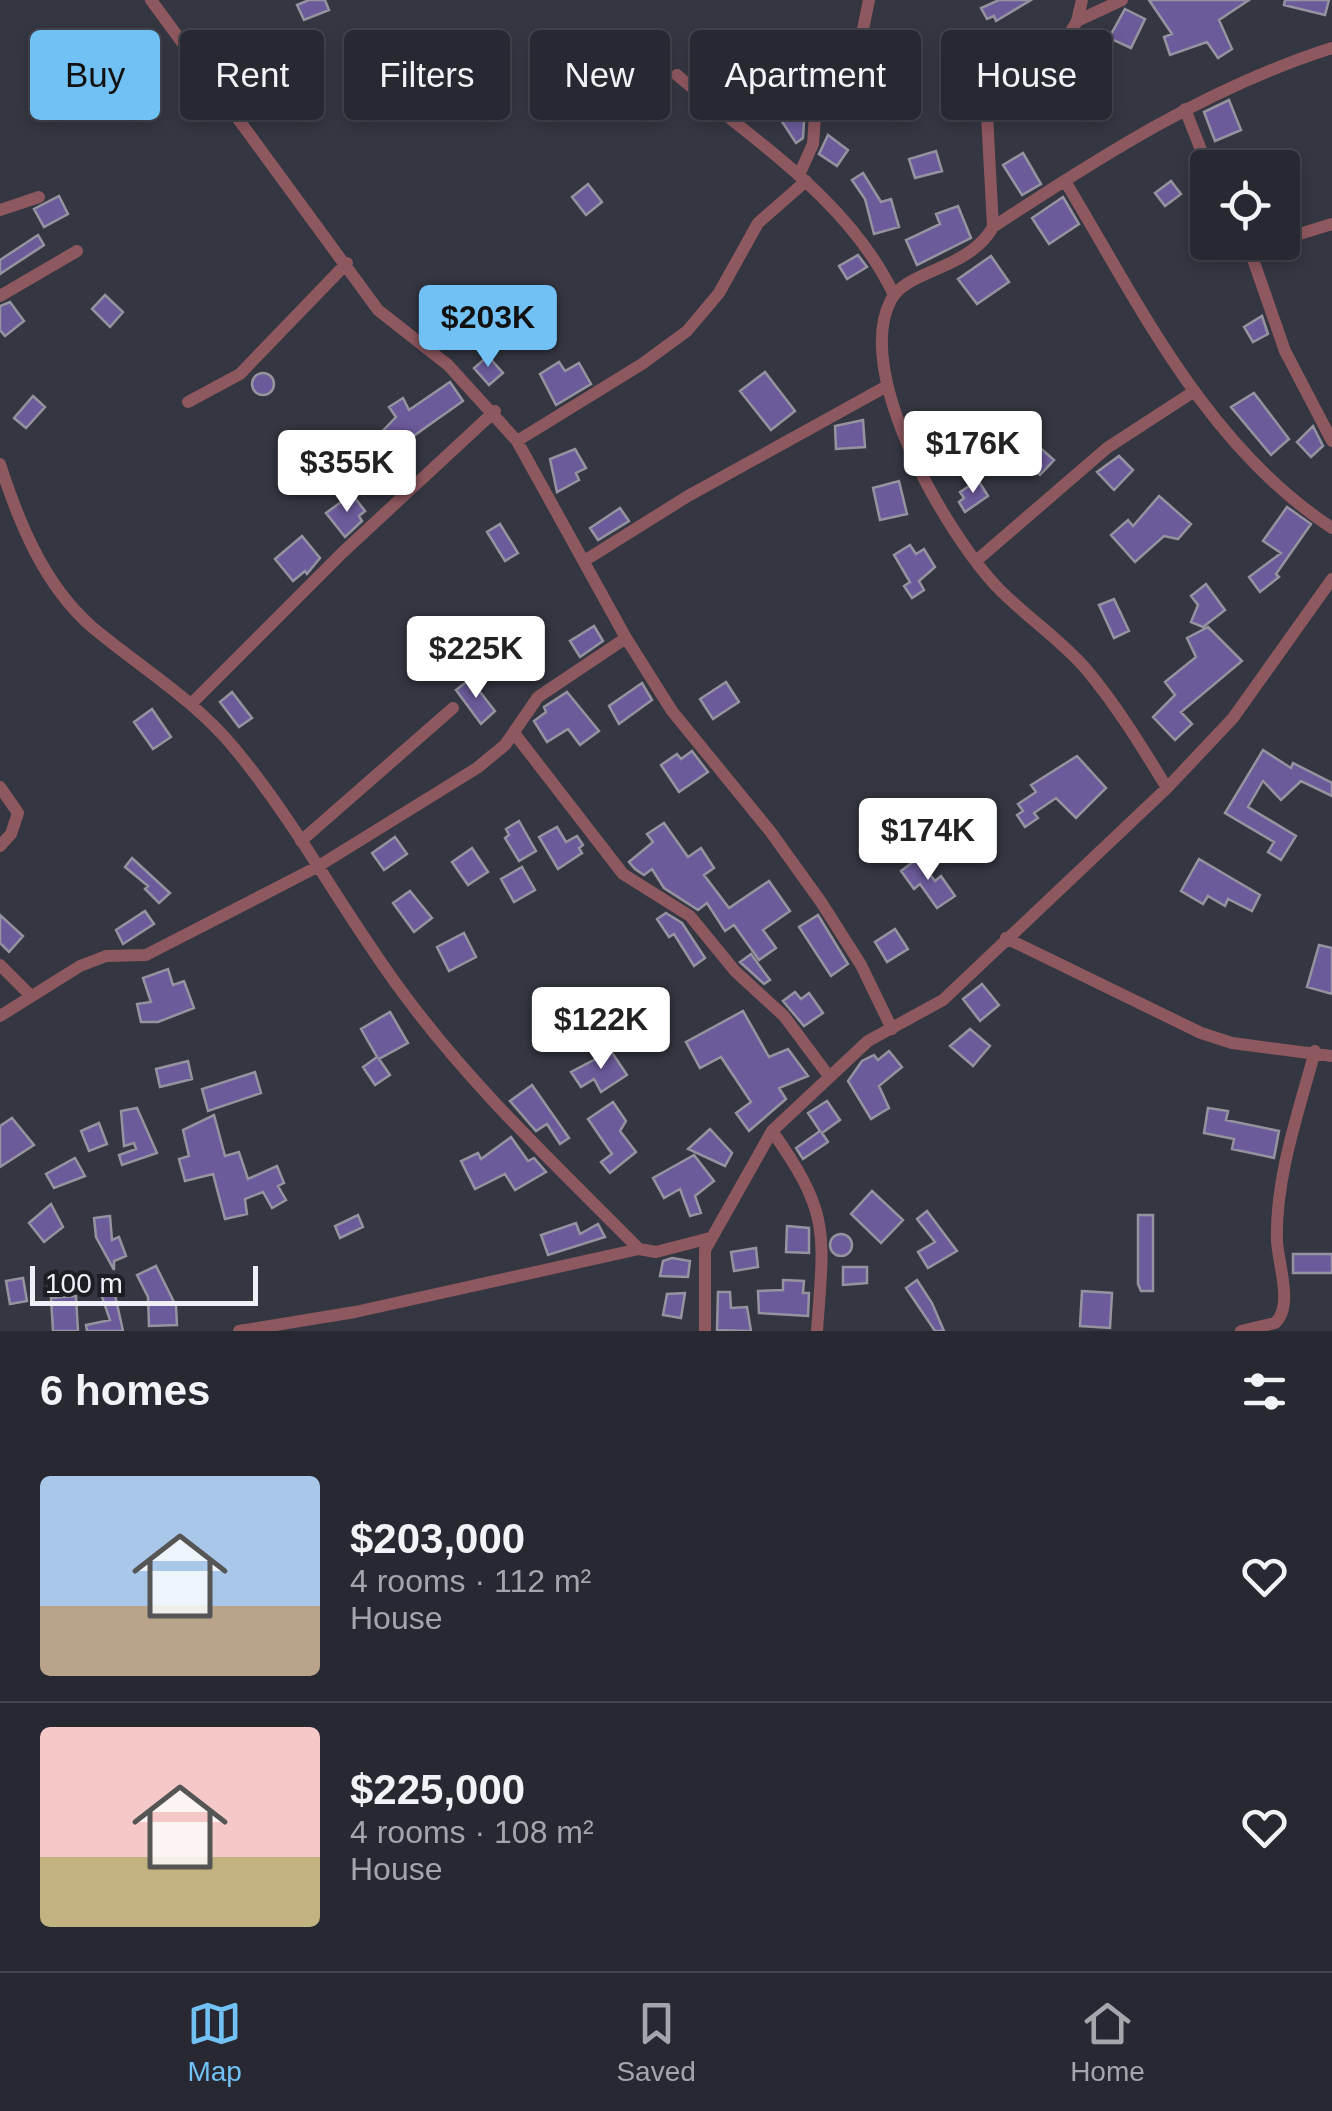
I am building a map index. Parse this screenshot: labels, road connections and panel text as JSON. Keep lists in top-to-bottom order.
{
  "scale_bar": "100 m",
  "page": {
    "chip": [
      "Buy",
      "Rent",
      "Filters",
      "New",
      "Apartment",
      "House"
    ],
    "price": [
      "$203K",
      "$176K",
      "$355K",
      "$225K",
      "$174K",
      "$122K"
    ],
    "scale": "100 m",
    "heading": "6 homes",
    "list": [
      {
        "name": "$203,000",
        "note": "4 rooms · 112 m² · House"
      },
      {
        "name": "$225,000",
        "note": "4 rooms · 108 m² · House"
      }
    ],
    "tabs": ["Map", "Saved", "Home"]
  }
}
